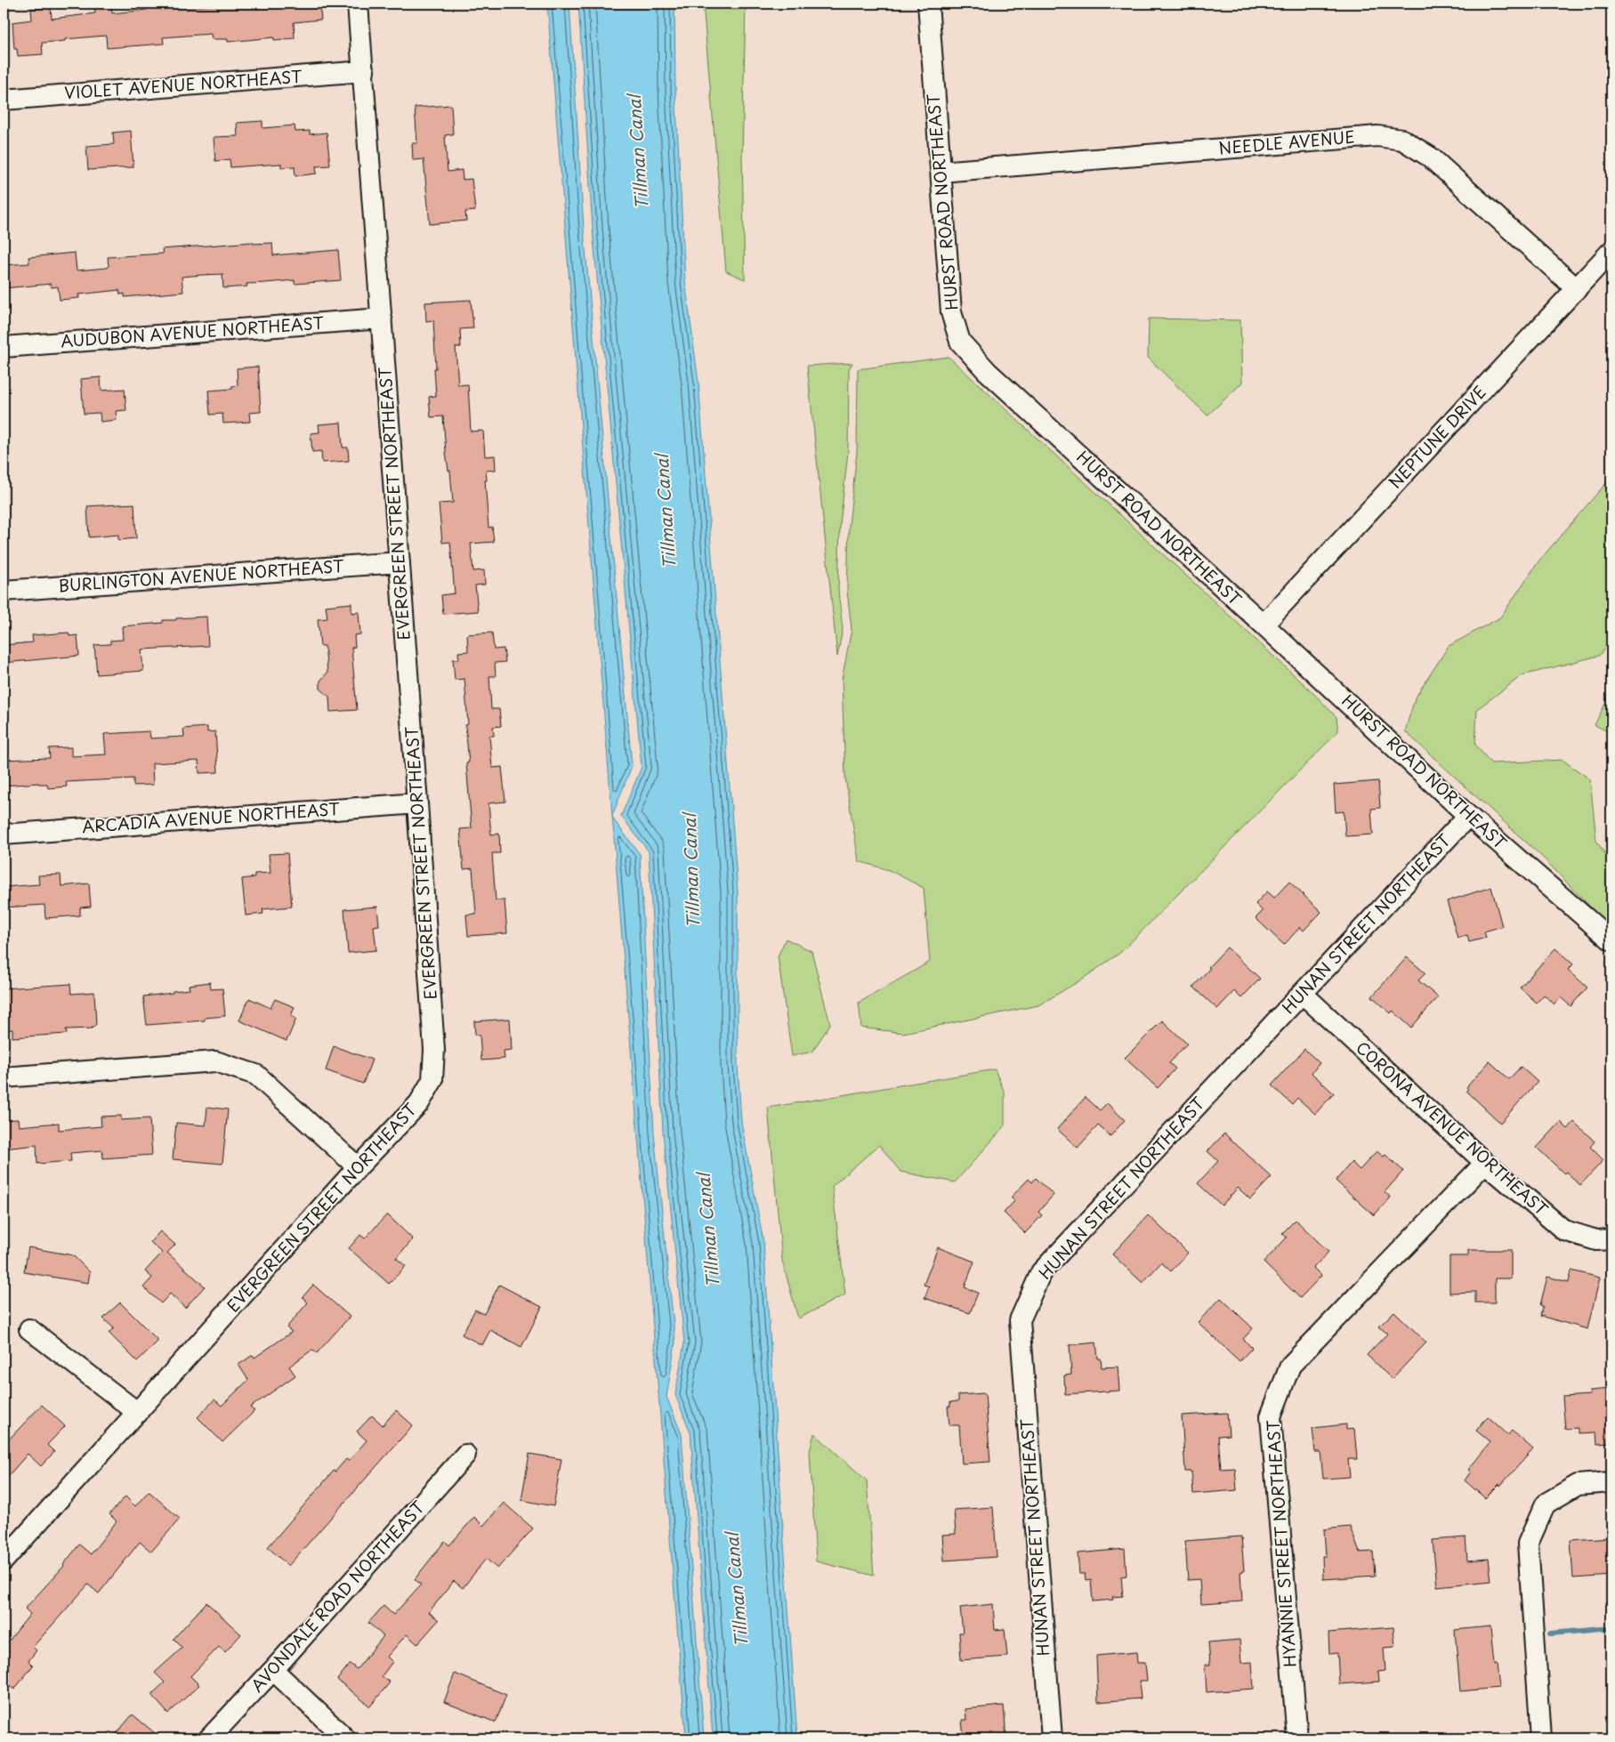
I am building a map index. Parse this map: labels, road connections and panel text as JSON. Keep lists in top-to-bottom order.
{
  "streets": {
    "street": [
      "VIOLET AVENUE NORTHEAST",
      "NEEDLE AVENUE",
      "HURST ROAD NORTHEAST",
      "AUDUBON AVENUE NORTHEAST",
      "NEPTUNE DRIVE",
      "EVERGREEN STREET NORTHEAST",
      "BURLINGTON AVENUE NORTHEAST",
      "ARCADIA AVENUE NORTHEAST",
      "HUNAN STREET NORTHEAST",
      "CORONA AVENUE NORTHEAST",
      "HYANNIE STREET NORTHEAST",
      "AVONDALE ROAD NORTHEAST"
    ]
  },
  "crossings": [
    ["VIOLET AVENUE NORTHEAST", "EVERGREEN STREET NORTHEAST"],
    ["NEEDLE AVENUE", "HURST ROAD NORTHEAST"],
    ["NEEDLE AVENUE", "NEPTUNE DRIVE"],
    ["HURST ROAD NORTHEAST", "NEPTUNE DRIVE"],
    ["HURST ROAD NORTHEAST", "HUNAN STREET NORTHEAST"],
    ["AUDUBON AVENUE NORTHEAST", "EVERGREEN STREET NORTHEAST"],
    ["EVERGREEN STREET NORTHEAST", "BURLINGTON AVENUE NORTHEAST"],
    ["EVERGREEN STREET NORTHEAST", "ARCADIA AVENUE NORTHEAST"],
    ["HUNAN STREET NORTHEAST", "CORONA AVENUE NORTHEAST"],
    ["CORONA AVENUE NORTHEAST", "HYANNIE STREET NORTHEAST"]
  ],
  "water": ["Tillman Canal"]
}
